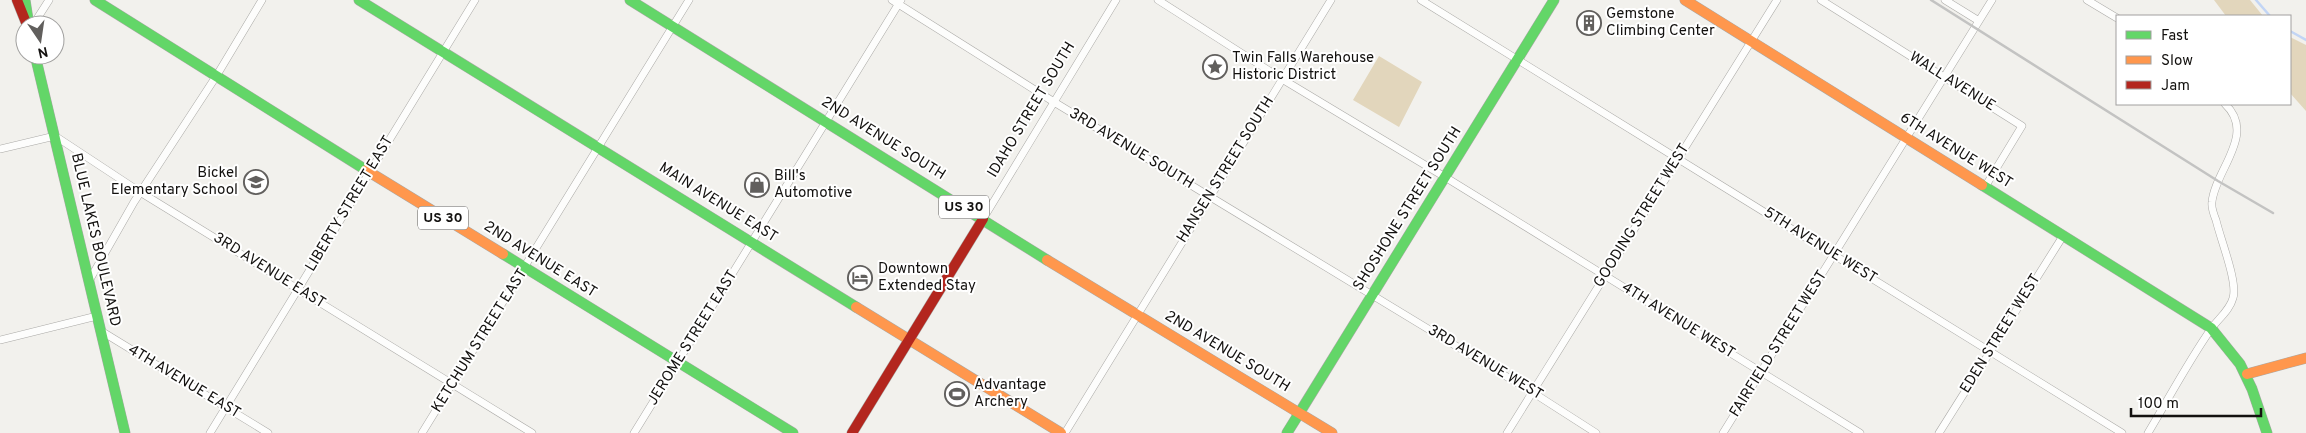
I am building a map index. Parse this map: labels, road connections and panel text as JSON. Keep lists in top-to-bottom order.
{
  "streets": {
    "main road": [
      "IDAHO STREET SOUTH",
      "2ND AVENUE SOUTH",
      "6TH AVENUE WEST",
      "MAIN AVENUE EAST",
      "US 30",
      "SHOSHONE STREET SOUTH",
      "BLUE LAKES BOULEVARD",
      "2ND AVENUE EAST"
    ],
    "street": [
      "WALL AVENUE",
      "3RD AVENUE SOUTH",
      "HANSEN STREET SOUTH",
      "LIBERTY STREET EAST",
      "GOODING STREET WEST",
      "5TH AVENUE WEST",
      "3RD AVENUE EAST",
      "4TH AVENUE WEST",
      "EDEN STREET WEST",
      "JEROME STREET EAST",
      "KETCHUM STREET EAST",
      "FAIRFIELD STREET WEST",
      "3RD AVENUE WEST",
      "4TH AVENUE EAST"
    ]
  },
  "crossings": [
    ["WALL AVENUE", "6TH AVENUE WEST"],
    ["WALL AVENUE", "FAIRFIELD STREET WEST"],
    ["IDAHO STREET SOUTH", "2ND AVENUE SOUTH"],
    ["IDAHO STREET SOUTH", "3RD AVENUE SOUTH"],
    ["IDAHO STREET SOUTH", "MAIN AVENUE EAST"],
    ["2ND AVENUE SOUTH", "HANSEN STREET SOUTH"],
    ["2ND AVENUE SOUTH", "US 30"],
    ["2ND AVENUE SOUTH", "SHOSHONE STREET SOUTH"],
    ["2ND AVENUE SOUTH", "JEROME STREET EAST"],
    ["2ND AVENUE SOUTH", "KETCHUM STREET EAST"],
    ["3RD AVENUE SOUTH", "HANSEN STREET SOUTH"],
    ["3RD AVENUE SOUTH", "SHOSHONE STREET SOUTH"],
    ["3RD AVENUE SOUTH", "JEROME STREET EAST"],
    ["3RD AVENUE SOUTH", "3RD AVENUE WEST"],
    ["6TH AVENUE WEST", "GOODING STREET WEST"],
    ["6TH AVENUE WEST", "EDEN STREET WEST"],
    ["6TH AVENUE WEST", "FAIRFIELD STREET WEST"],
    ["HANSEN STREET SOUTH", "MAIN AVENUE EAST"],
    ["HANSEN STREET SOUTH", "4TH AVENUE WEST"],
    ["MAIN AVENUE EAST", "LIBERTY STREET EAST"],
    ["MAIN AVENUE EAST", "JEROME STREET EAST"],
    ["MAIN AVENUE EAST", "KETCHUM STREET EAST"],
    ["LIBERTY STREET EAST", "2ND AVENUE EAST"],
    ["LIBERTY STREET EAST", "3RD AVENUE EAST"],
    ["LIBERTY STREET EAST", "4TH AVENUE EAST"],
    ["US 30", "SHOSHONE STREET SOUTH"],
    ["SHOSHONE STREET SOUTH", "5TH AVENUE WEST"],
    ["SHOSHONE STREET SOUTH", "4TH AVENUE WEST"],
    ["SHOSHONE STREET SOUTH", "3RD AVENUE WEST"],
    ["GOODING STREET WEST", "5TH AVENUE WEST"],
    ["GOODING STREET WEST", "4TH AVENUE WEST"],
    ["GOODING STREET WEST", "3RD AVENUE WEST"],
    ["BLUE LAKES BOULEVARD", "3RD AVENUE EAST"],
    ["BLUE LAKES BOULEVARD", "4TH AVENUE EAST"],
    ["5TH AVENUE WEST", "EDEN STREET WEST"],
    ["5TH AVENUE WEST", "FAIRFIELD STREET WEST"],
    ["2ND AVENUE EAST", "JEROME STREET EAST"],
    ["2ND AVENUE EAST", "KETCHUM STREET EAST"],
    ["3RD AVENUE EAST", "KETCHUM STREET EAST"],
    ["4TH AVENUE WEST", "FAIRFIELD STREET WEST"]
  ],
  "places": {
    "building": ["Gemstone Climbing Center"],
    "place": ["Twin Falls Warehouse Historic District"],
    "school or university": ["Bickel Elementary School"],
    "shop": ["Bill's Automotive"],
    "hotel": ["Downtown Extended Stay"],
    "sports": ["Advantage Archery"]
  },
  "legend": ["Fast", "Slow", "Jam"],
  "scale_bar": "100 m",
  "north": "bottom"
}
